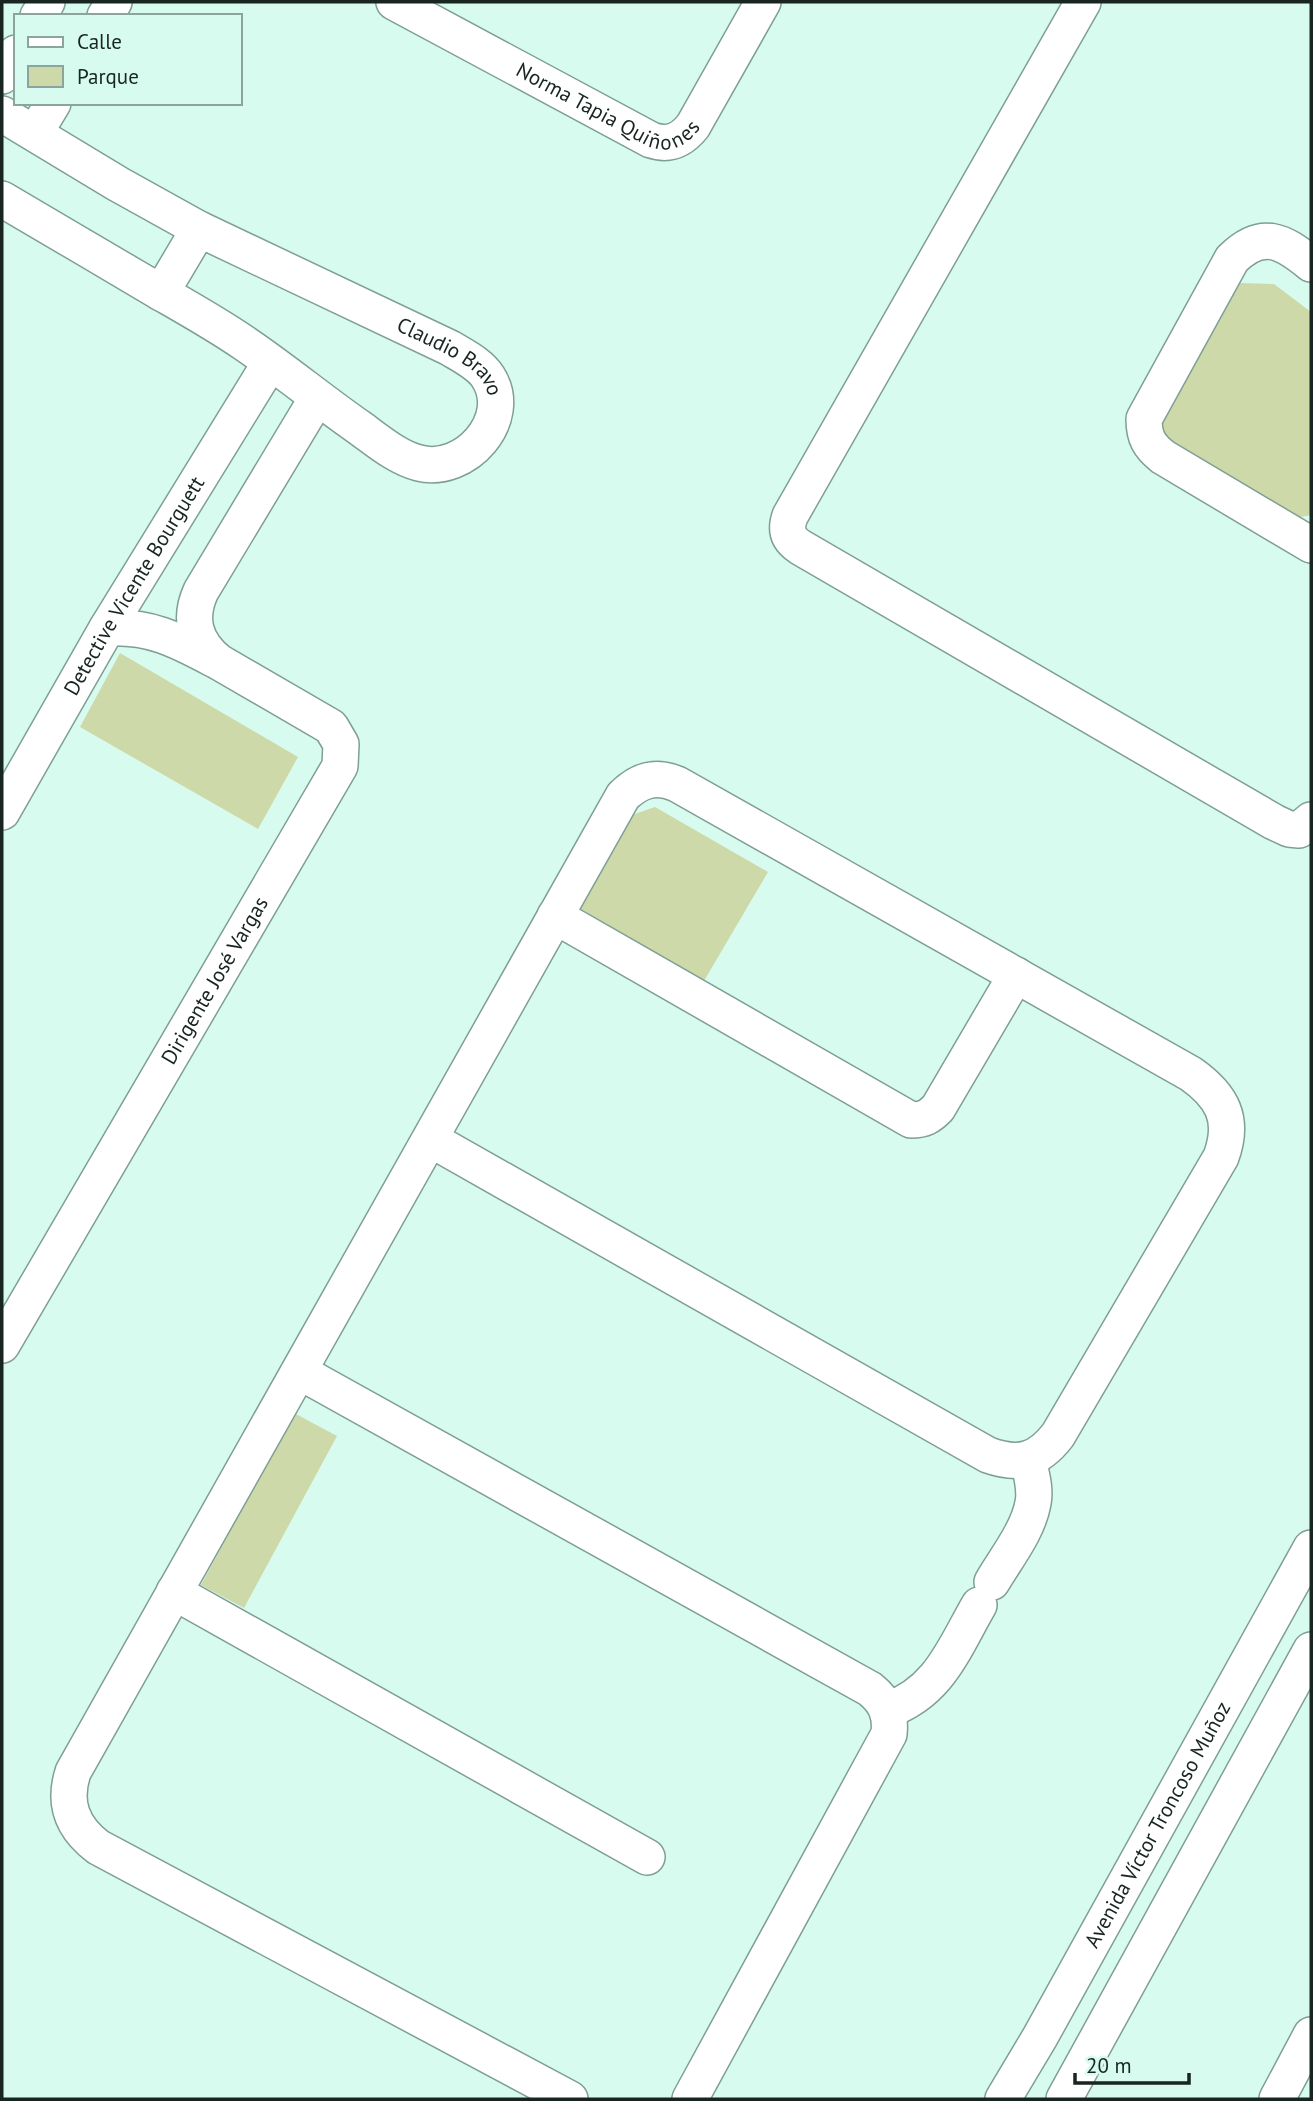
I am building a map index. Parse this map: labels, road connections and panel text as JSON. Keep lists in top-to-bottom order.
{
  "streets": {
    "street": [
      "Norma Tapia Quiñones",
      "Claudio Bravo",
      "Detective Vicente Bourguett",
      "Dirigente José Vargas",
      "Avenida Víctor Troncoso Muñoz"
    ]
  },
  "crossings": [
    ["Claudio Bravo", "Detective Vicente Bourguett"],
    ["Claudio Bravo", "Dirigente José Vargas"],
    ["Detective Vicente Bourguett", "Dirigente José Vargas"]
  ],
  "legend": ["Calle", "Parque"],
  "scale_bar": "20 m"
}
